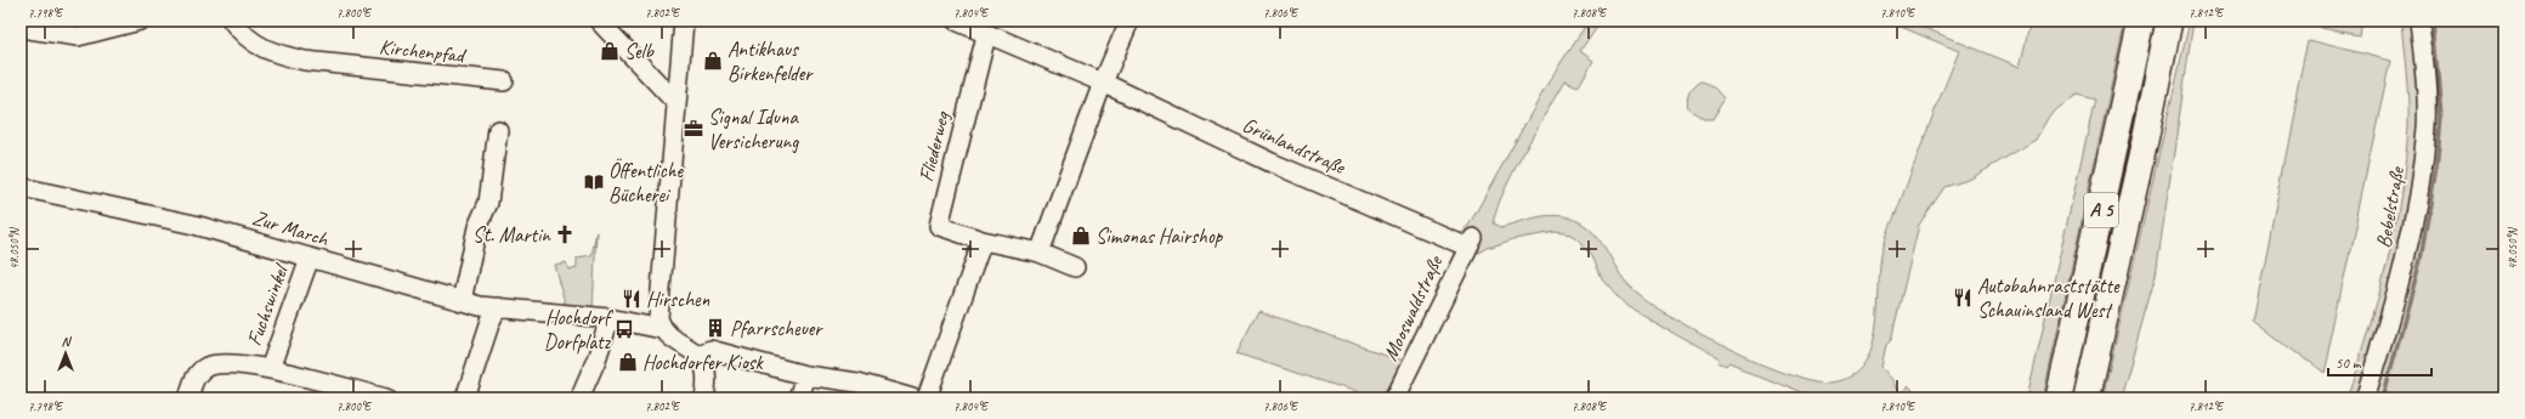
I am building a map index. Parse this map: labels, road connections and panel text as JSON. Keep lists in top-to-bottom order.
{
  "streets": {
    "highway": ["A 5"],
    "street": [
      "Kirchenpfad",
      "Grünlandstraße",
      "Fliederweg",
      "Bebelstraße",
      "Zur March",
      "Fuchswinkel",
      "Mooswaldstraße"
    ]
  },
  "crossings": [
    ["Grünlandstraße", "Fliederweg"],
    ["Grünlandstraße", "Mooswaldstraße"],
    ["Zur March", "Fuchswinkel"]
  ],
  "places": {
    "shop": [
      "Selb",
      "Antikhaus Birkenfelder",
      "Simonas Hairshop",
      "Hochdorfer Kiosk"
    ],
    "office": ["Signal Iduna Versicherung"],
    "library": ["Öffentliche Bücherei"],
    "church": ["St. Martin"],
    "restaurant": ["Autobahnraststätte Schauinsland West", "Hirschen"],
    "building": ["Pfarrscheuer"],
    "bus stop": ["Hochdorf Dorfplatz"]
  },
  "scale_bar": "50 m",
  "north": "top",
  "coordinates": [
    "7.798°E",
    "7.800°E",
    "7.802°E",
    "7.804°E",
    "7.806°E",
    "7.808°E",
    "7.810°E",
    "7.812°E",
    "48.050°N"
  ]
}
